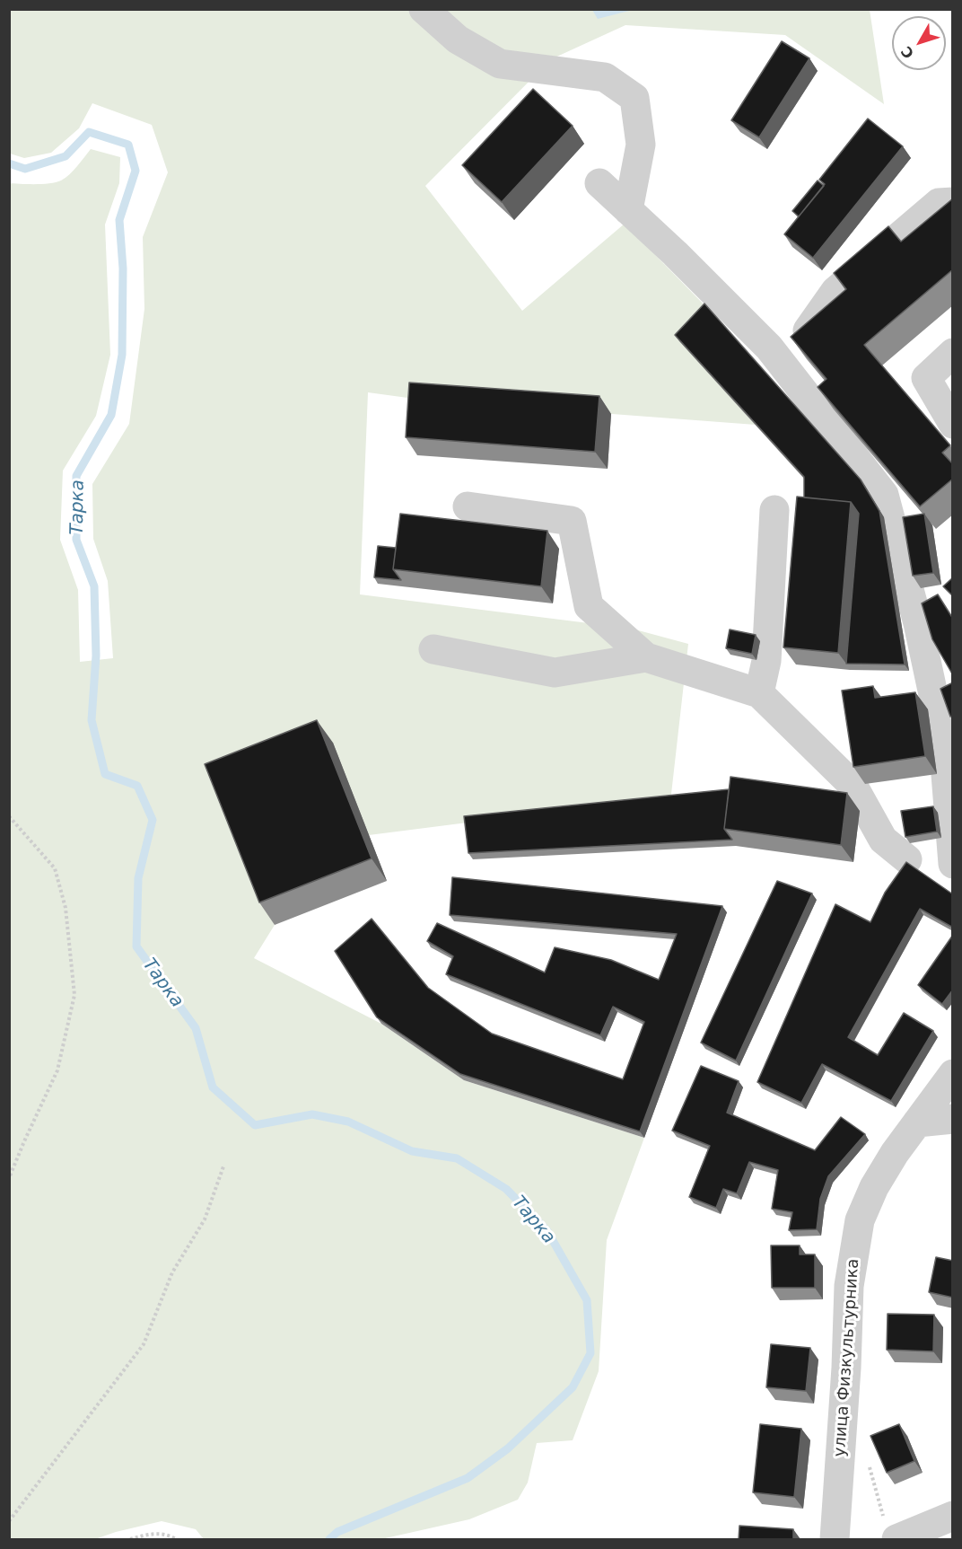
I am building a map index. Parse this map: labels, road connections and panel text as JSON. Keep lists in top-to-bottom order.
{
  "streets": {
    "street": ["улица Физкультурника"]
  },
  "water": ["Тарка"],
  "north": "bottom left"
}
